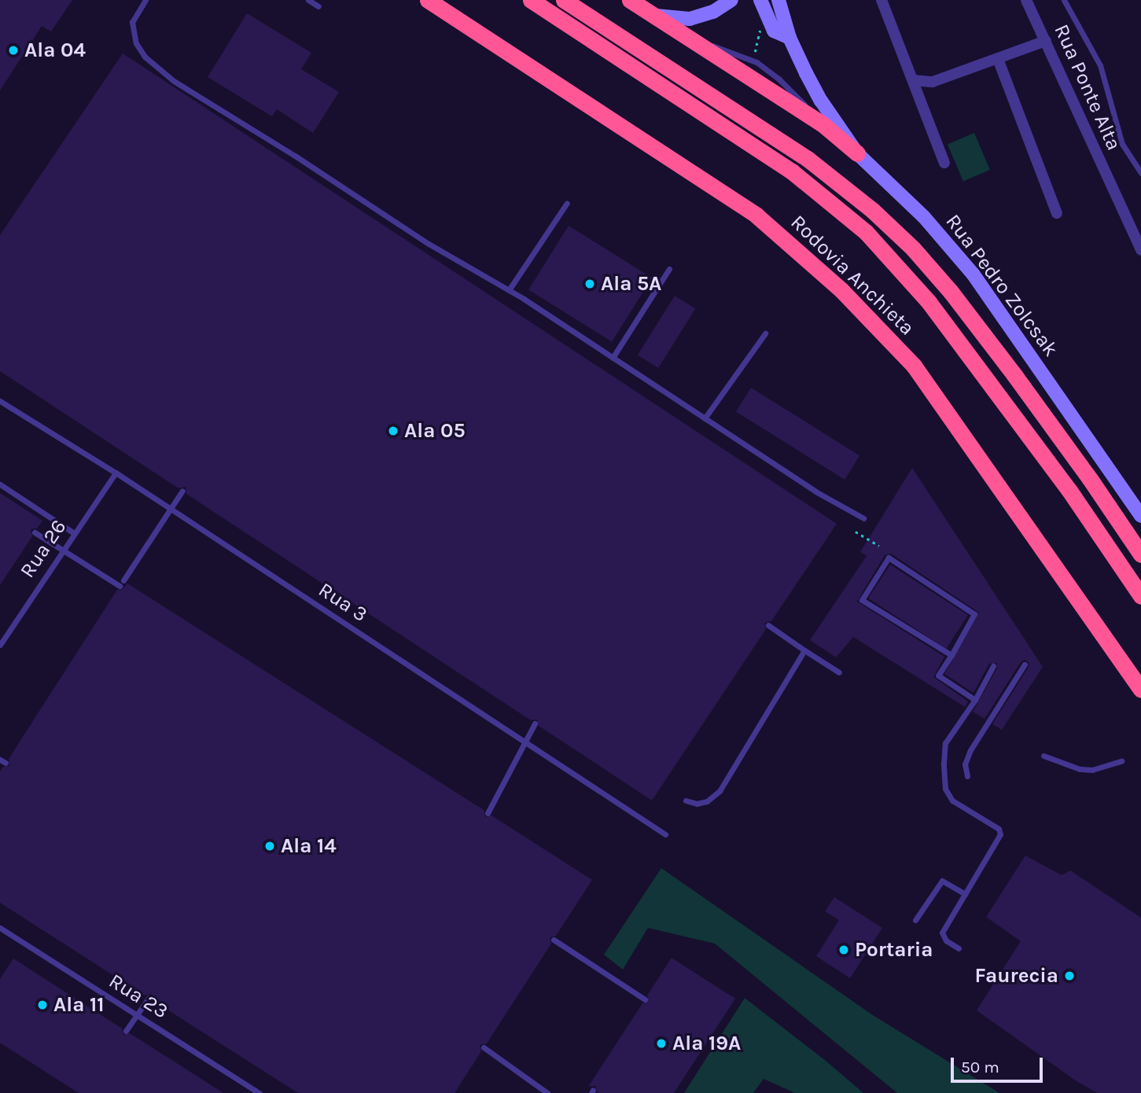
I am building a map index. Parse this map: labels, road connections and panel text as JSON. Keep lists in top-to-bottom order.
{
  "streets": {
    "highway": ["Rodovia Anchieta"],
    "main road": ["Rua Pedro Zolcsak"],
    "street": ["Rua Ponte Alta"],
    "lane": ["Rua 26", "Rua 3", "Rua 23"]
  },
  "crossings": [
    ["Rua 26", "Rua 3"]
  ],
  "places": [
    "Ala 04",
    "Ala 5A",
    "Ala 05",
    "Ala 14",
    "Portaria",
    "Faurecia",
    "Ala 11",
    "Ala 19A"
  ],
  "scale_bar": "50 m"
}
